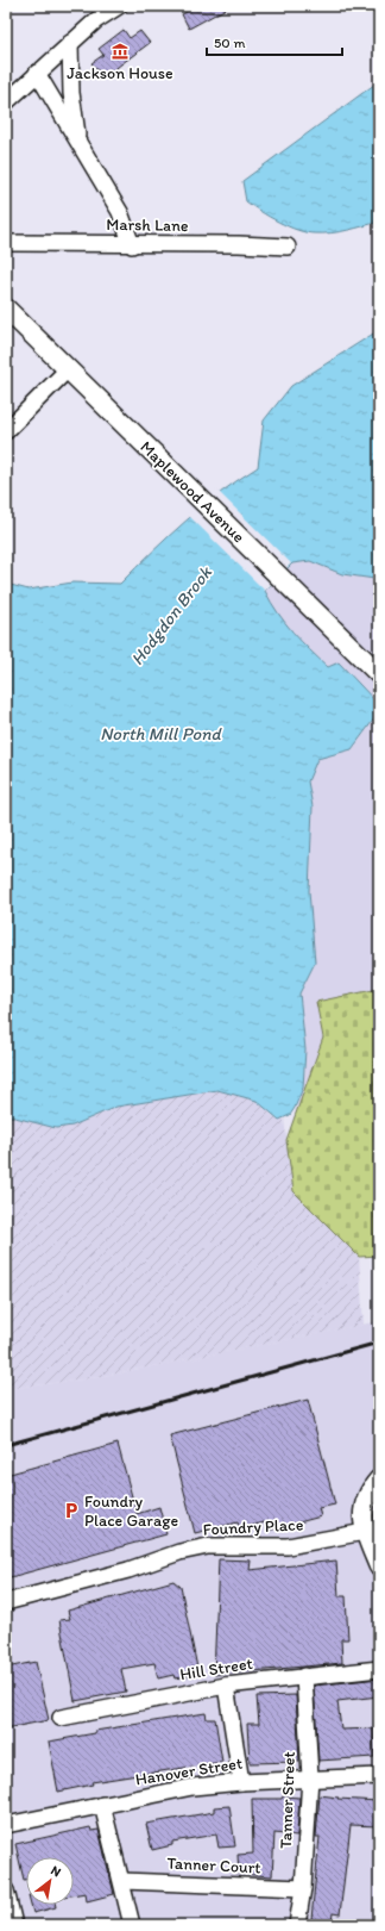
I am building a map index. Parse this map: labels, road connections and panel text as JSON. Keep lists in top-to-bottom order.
{
  "streets": {
    "street": [
      "Marsh Lane",
      "Maplewood Avenue",
      "Foundry Place",
      "Hill Street",
      "Hanover Street",
      "Tanner Street",
      "Tanner Court"
    ]
  },
  "crossings": [
    ["Hill Street", "Tanner Street"],
    ["Hanover Street", "Tanner Street"],
    ["Tanner Street", "Tanner Court"]
  ],
  "water": ["Hodgdon Brook", "North Mill Pond"],
  "places": {
    "museum": ["Jackson House"],
    "parking": ["Foundry Place Garage"]
  },
  "scale_bar": "50 m",
  "north": "top right"
}
